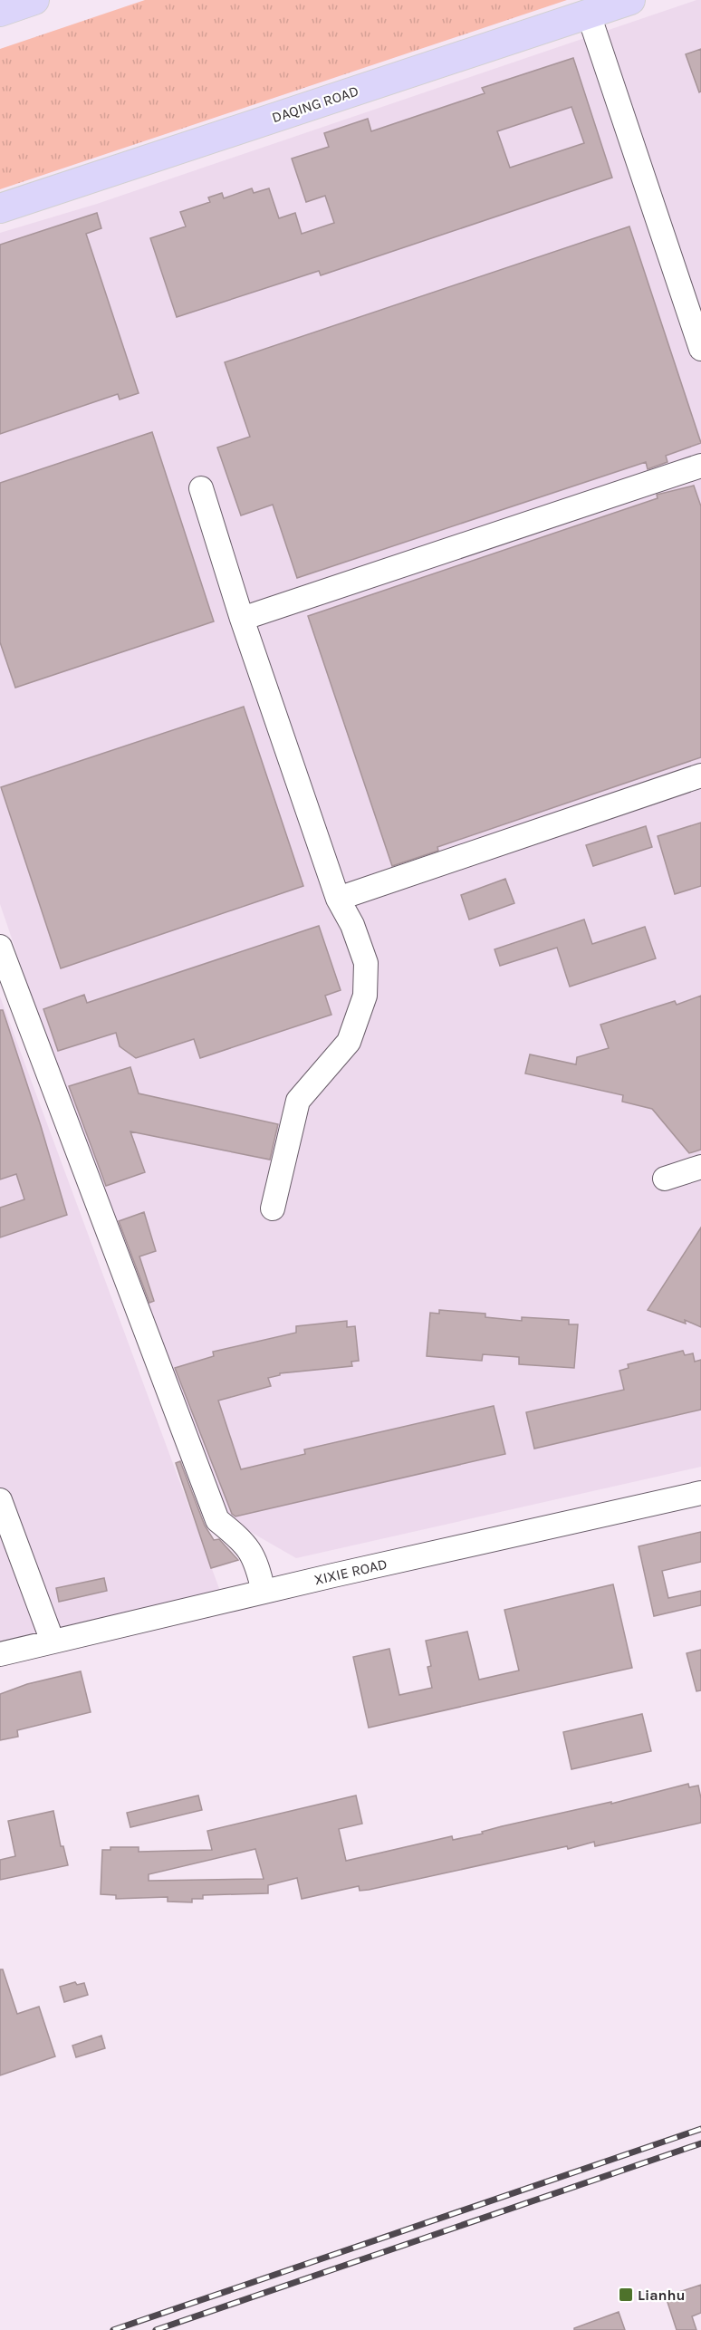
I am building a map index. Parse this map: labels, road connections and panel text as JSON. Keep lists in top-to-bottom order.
{
  "streets": {
    "main road": ["DAQING ROAD"],
    "street": ["XIXIE ROAD"]
  },
  "places": {
    "transit": ["Lianhu"]
  }
}
